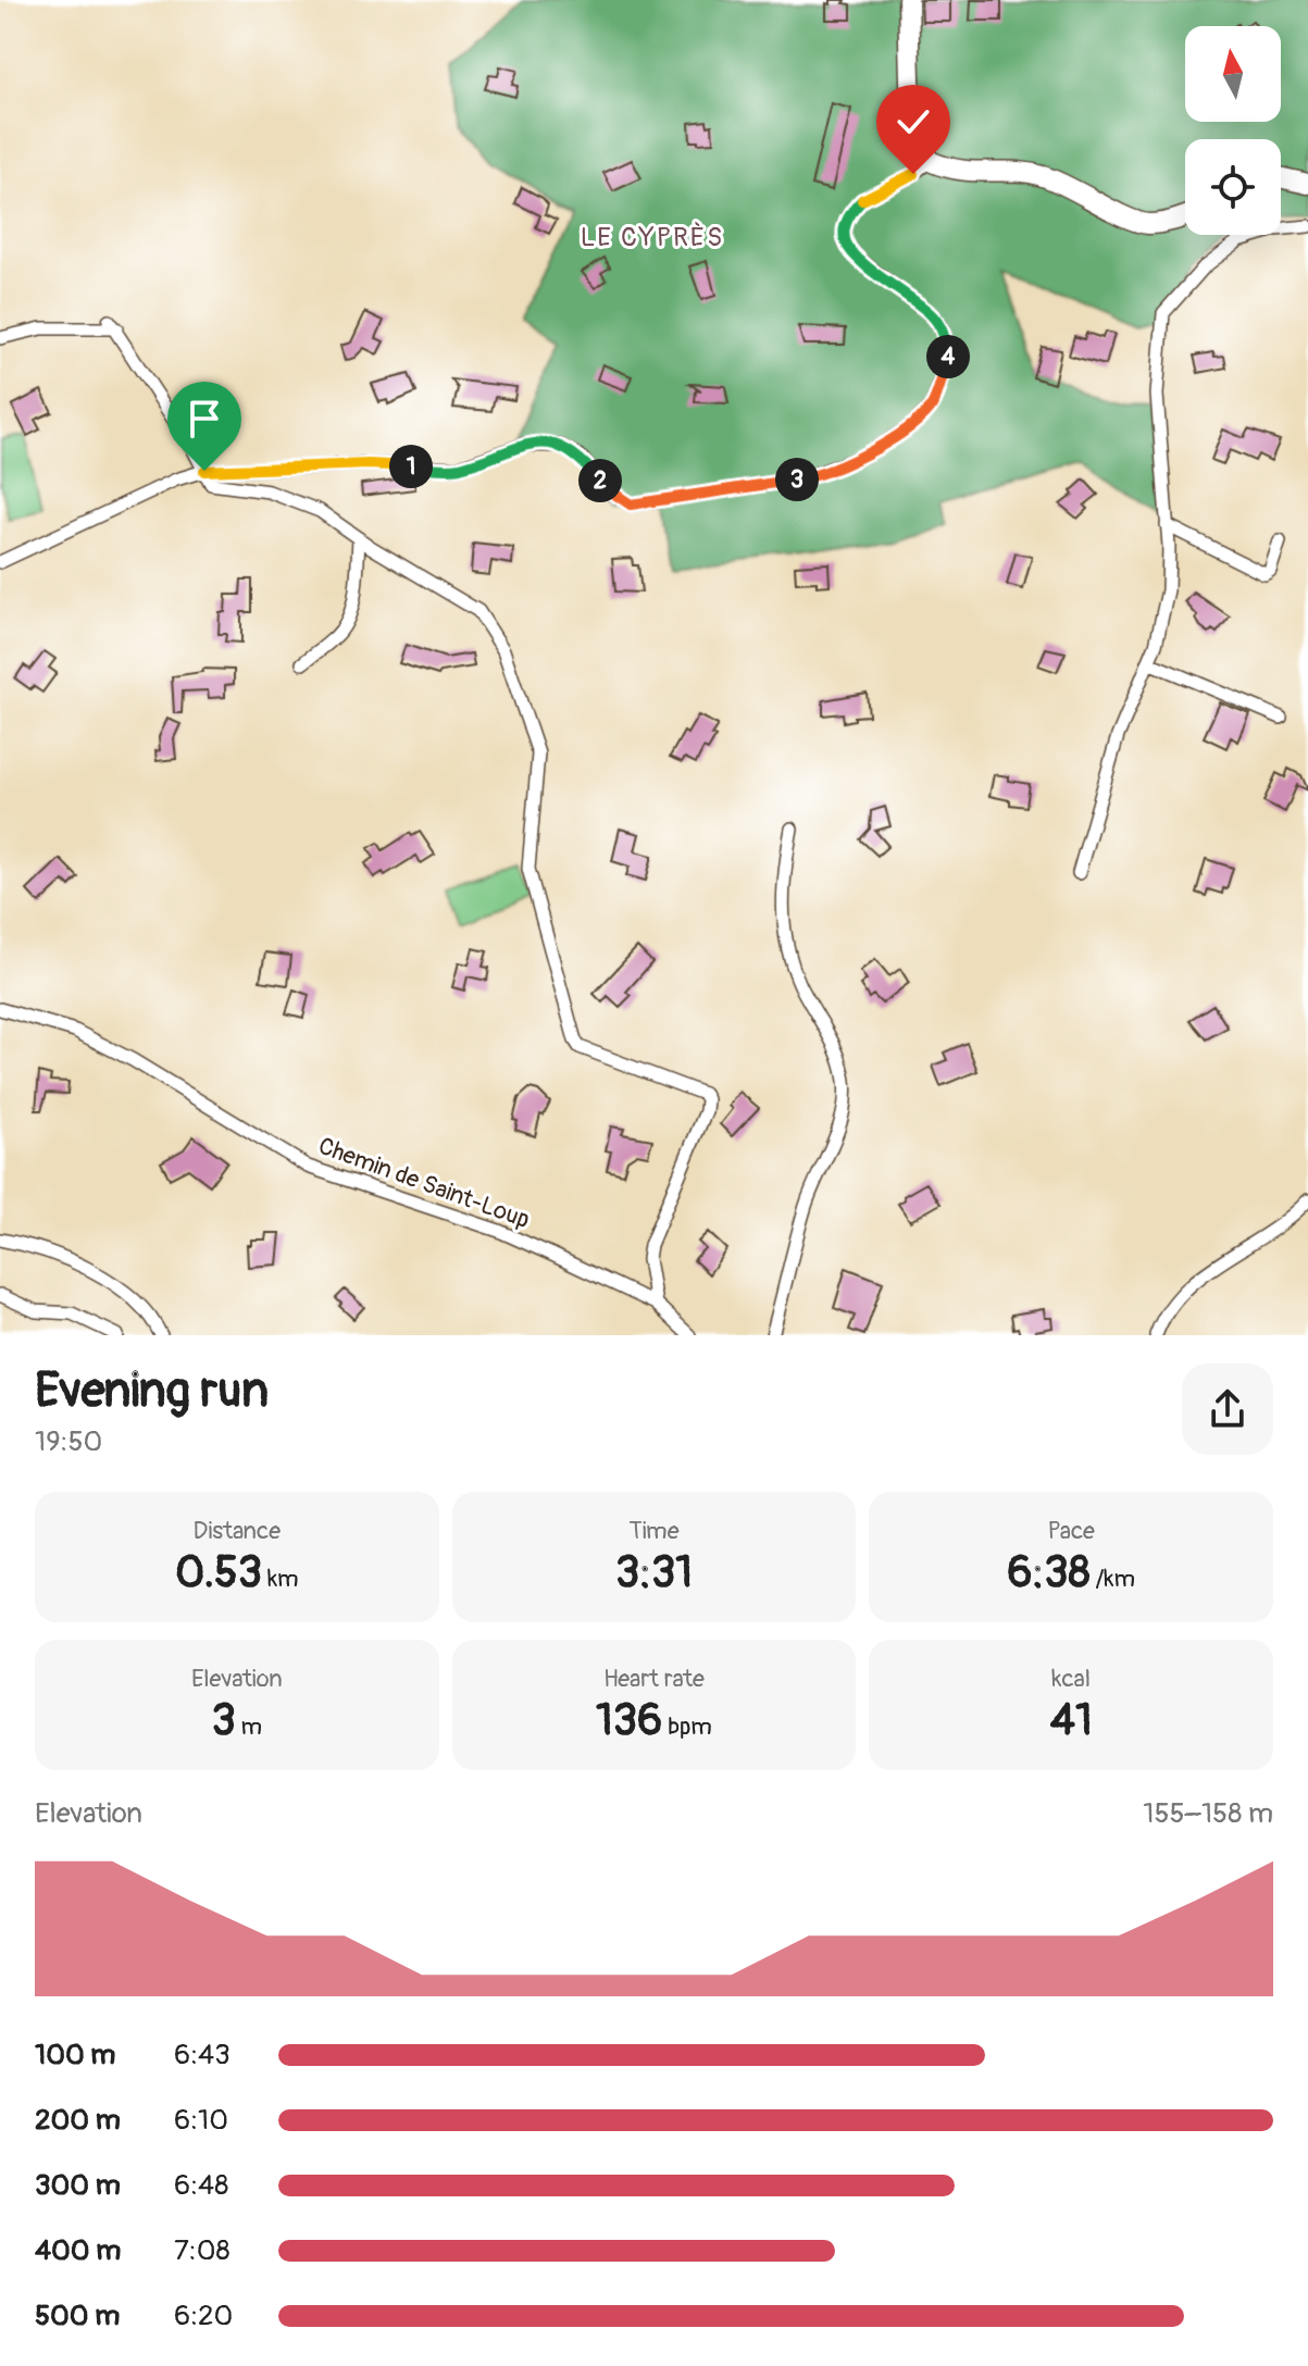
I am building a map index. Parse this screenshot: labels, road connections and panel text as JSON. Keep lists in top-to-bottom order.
{
  "streets": {
    "street": ["Chemin de Saint-Loup"]
  },
  "districts": ["LE CYPRÈS"],
  "north": "top",
  "page": {
    "pins": [
      "4",
      "1",
      "3",
      "2"
    ],
    "heading": ["Evening run", "19:50"],
    "stats": [
      ["Distance", "0.53 km"],
      ["Time", "3:31"],
      ["Pace", "6:38 /km"],
      ["Elevation", "3 m"],
      ["Heart rate", "136 bpm"],
      ["kcal", "41"]
    ],
    "chart": ["Elevation", "155–158 m"],
    "list": [
      {
        "name": "100 m",
        "note": "6:43"
      },
      {
        "name": "200 m",
        "note": "6:10"
      },
      {
        "name": "300 m",
        "note": "6:48"
      },
      {
        "name": "400 m",
        "note": "7:08"
      },
      {
        "name": "500 m",
        "note": "6:20"
      }
    ]
  }
}
